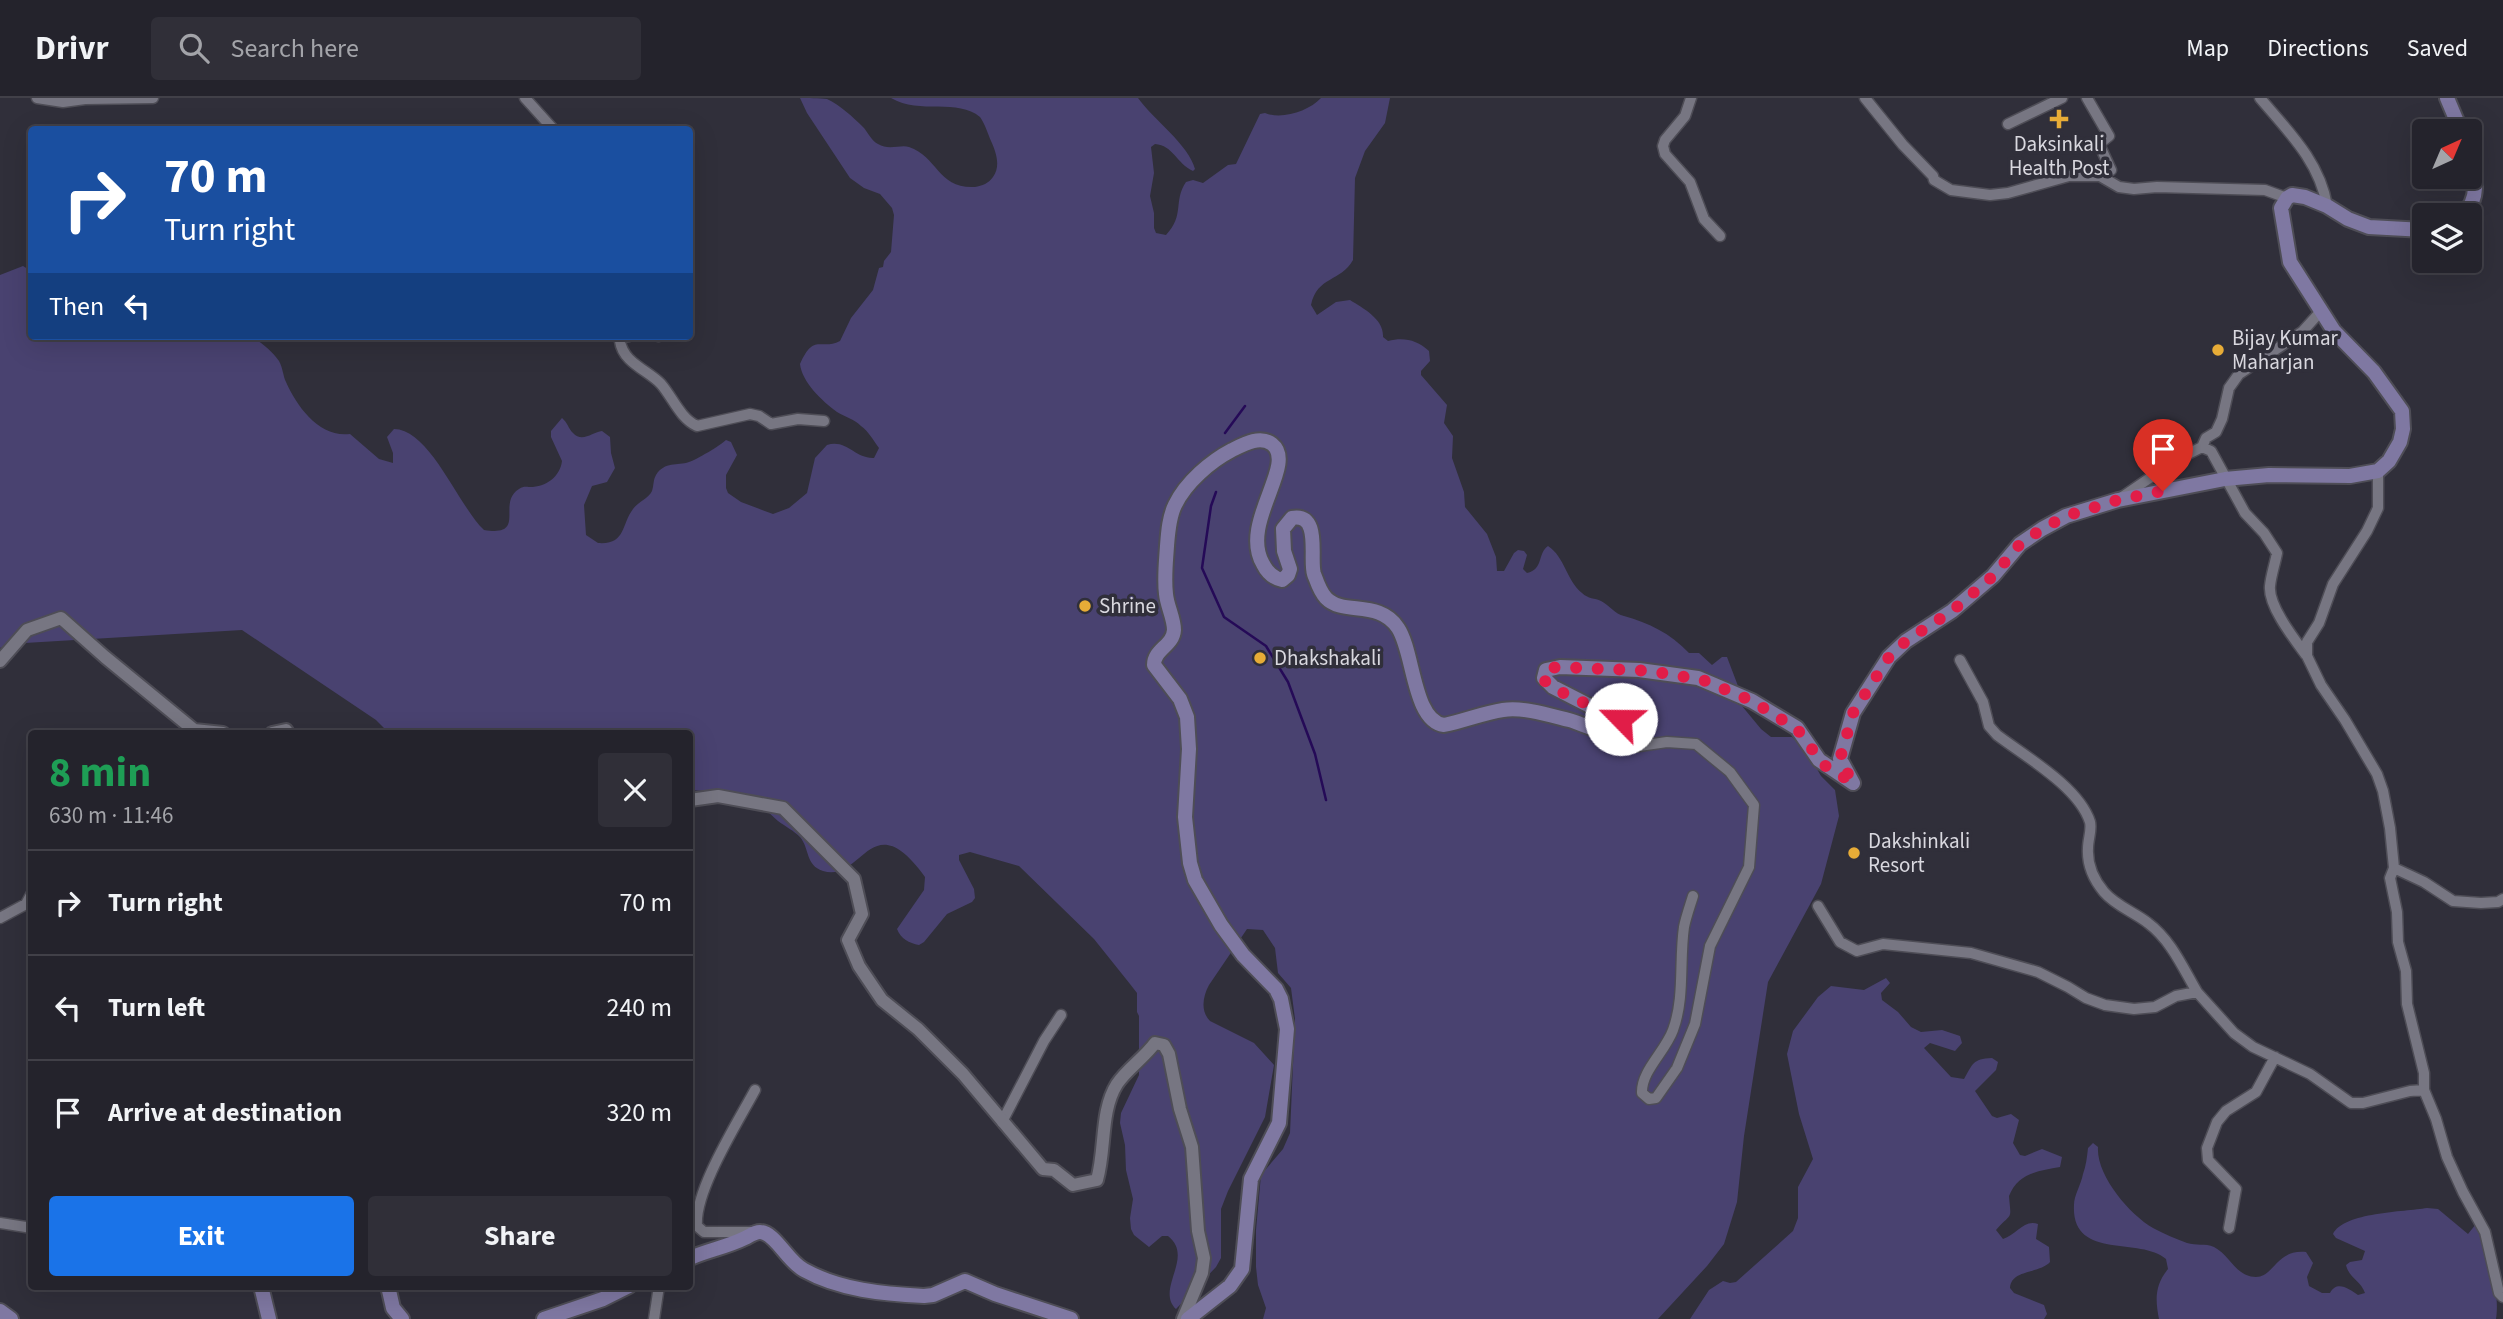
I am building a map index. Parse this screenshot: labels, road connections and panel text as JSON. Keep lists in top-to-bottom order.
{
  "places": {
    "health": ["Daksinkali Health Post"],
    "other": [
      "Bijay Kumar Maharjan",
      "Shrine",
      "Dhakshakali",
      "Dakshinkali Resort"
    ]
  },
  "north": "top right",
  "page": {
    "header": "Drivr",
    "search": "Search here",
    "nav": ["Map", "Directions", "Saved"],
    "turn": ["70 m", "Turn right"],
    "then": "Then",
    "heading": ["8 min", "630 m · 11:46"],
    "list": [
      {
        "name": "Turn right",
        "value": "70 m"
      },
      {
        "name": "Turn left",
        "value": "240 m"
      },
      {
        "name": "Arrive at destination",
        "value": "320 m"
      }
    ],
    "buttons": ["Exit", "Share"]
  }
}
